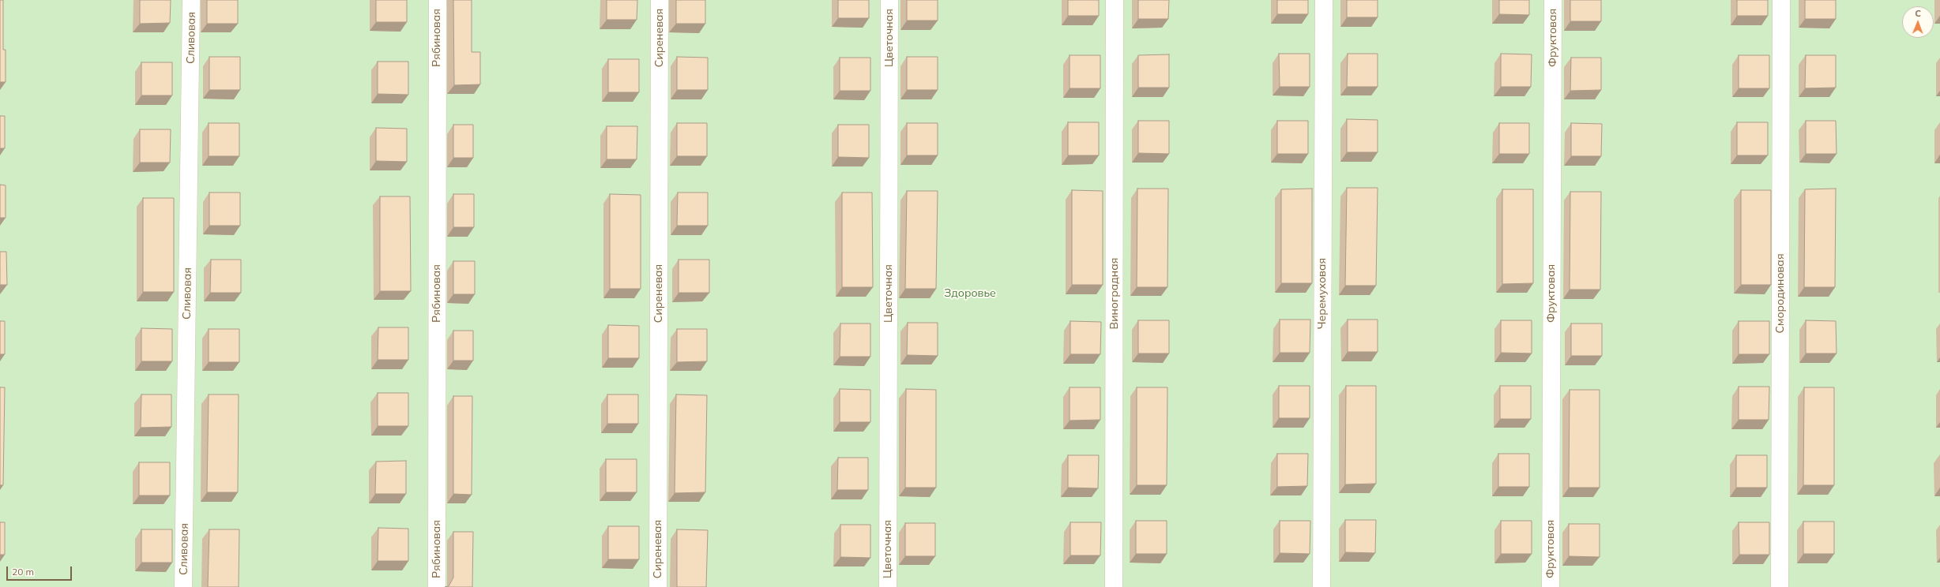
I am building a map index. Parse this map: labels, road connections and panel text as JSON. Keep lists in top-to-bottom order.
{
  "streets": {
    "street": [
      "Сливовая",
      "Рябиновая",
      "Сиреневая",
      "Цветочная",
      "Фруктовая",
      "Виноградная",
      "Черемуховая",
      "Смородиновая"
    ]
  },
  "parks": ["Здоровье"],
  "scale_bar": "20 m",
  "north": "top"
}
